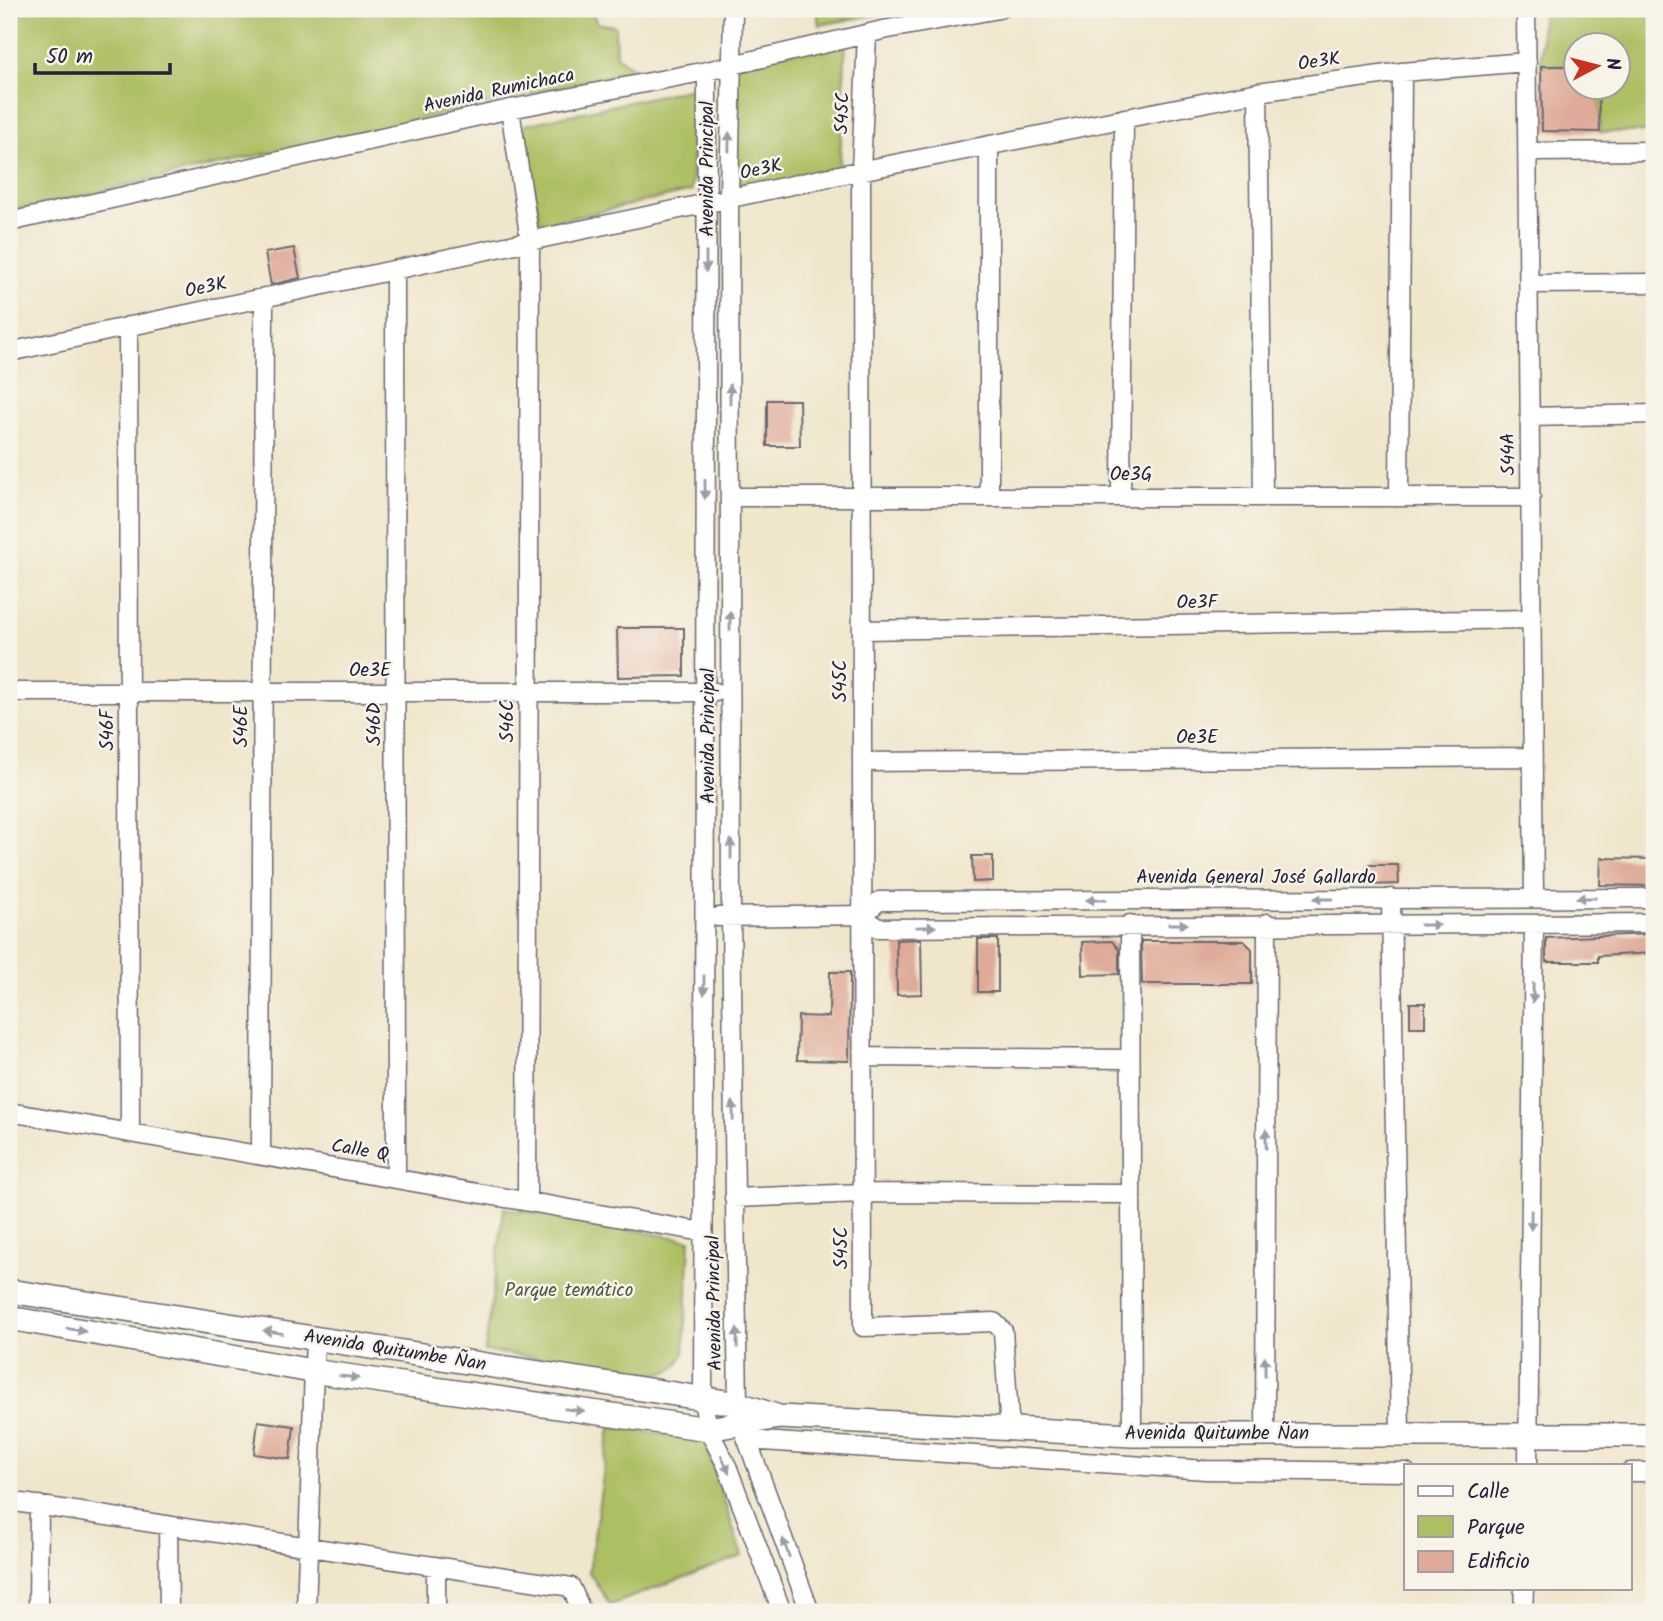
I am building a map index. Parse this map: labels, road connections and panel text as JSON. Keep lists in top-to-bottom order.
{
  "streets": {
    "street": [
      "Oe3K",
      "Avenida Rumichaca",
      "S45C",
      "Avenida Principal",
      "S44A",
      "Oe3G",
      "Oe3F",
      "Oe3E",
      "S46C",
      "S46D",
      "S46E",
      "S46F",
      "Avenida General José Gallardo",
      "Calle Q",
      "Avenida Quitumbe Ñan"
    ]
  },
  "crossings": [
    ["Oe3K", "S45C"],
    ["Oe3K", "Avenida Principal"],
    ["Oe3K", "S44A"],
    ["Oe3K", "S46C"],
    ["Oe3K", "S46D"],
    ["Oe3K", "S46E"],
    ["Oe3K", "S46F"],
    ["Avenida Rumichaca", "S45C"],
    ["Avenida Rumichaca", "Avenida Principal"],
    ["Avenida Rumichaca", "S46C"],
    ["S45C", "Oe3G"],
    ["S45C", "Oe3F"],
    ["S45C", "Oe3E"],
    ["S45C", "Avenida General José Gallardo"],
    ["S45C", "Avenida Quitumbe Ñan"],
    ["Avenida Principal", "Oe3G"],
    ["Avenida Principal", "Oe3E"],
    ["Avenida Principal", "Avenida General José Gallardo"],
    ["Avenida Principal", "Calle Q"],
    ["Avenida Principal", "Avenida Quitumbe Ñan"],
    ["S44A", "Oe3G"],
    ["S44A", "Oe3F"],
    ["S44A", "Oe3E"],
    ["S44A", "Avenida General José Gallardo"],
    ["Oe3E", "S46C"],
    ["Oe3E", "S46D"],
    ["Oe3E", "S46E"],
    ["Oe3E", "S46F"],
    ["S46C", "Calle Q"],
    ["S46D", "Calle Q"],
    ["S46E", "Calle Q"],
    ["S46F", "Calle Q"]
  ],
  "parks": ["Parque temático"],
  "legend": ["Calle", "Parque", "Edificio"],
  "scale_bar": "50 m",
  "north": "right"
}
